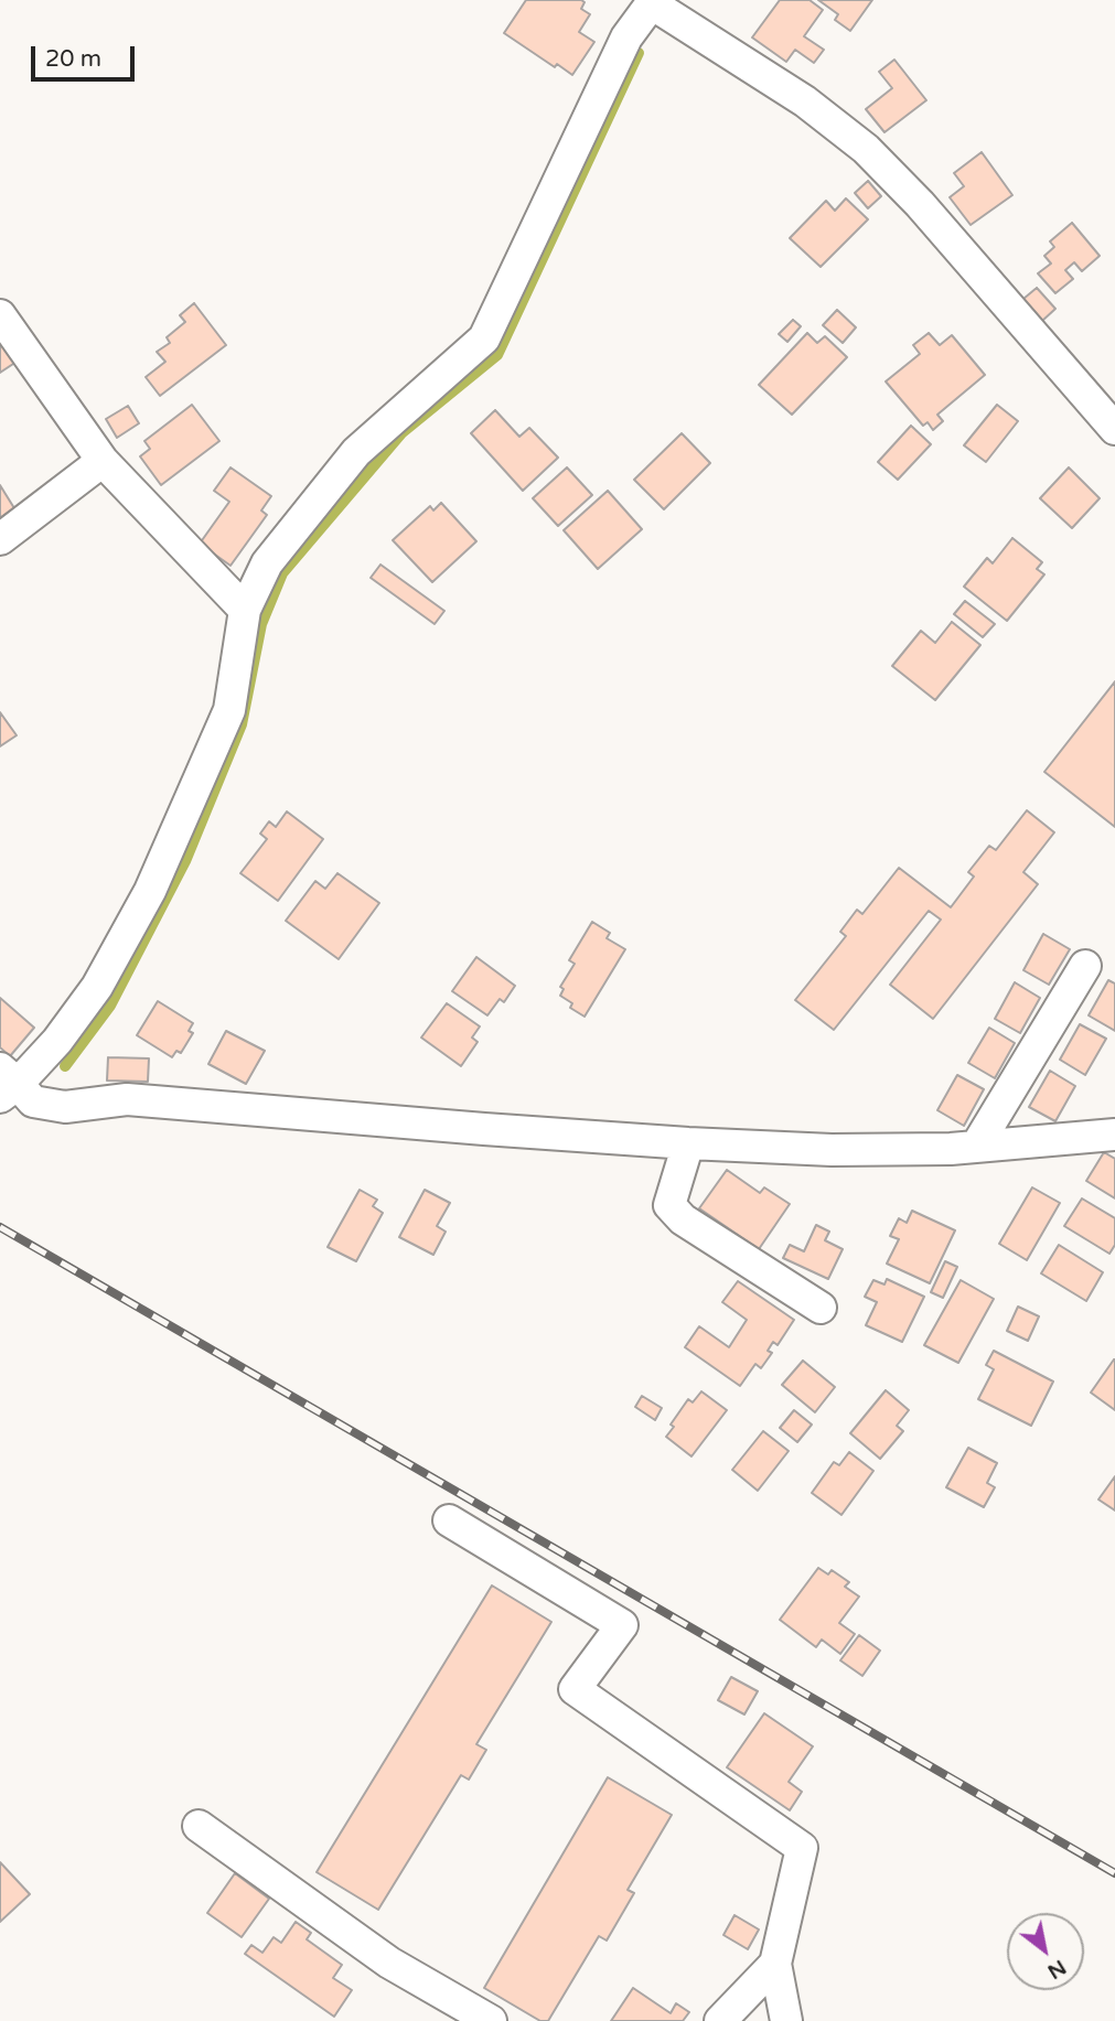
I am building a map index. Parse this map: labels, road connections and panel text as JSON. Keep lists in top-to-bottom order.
{
  "scale_bar": "20 m",
  "north": "bottom right"
}
